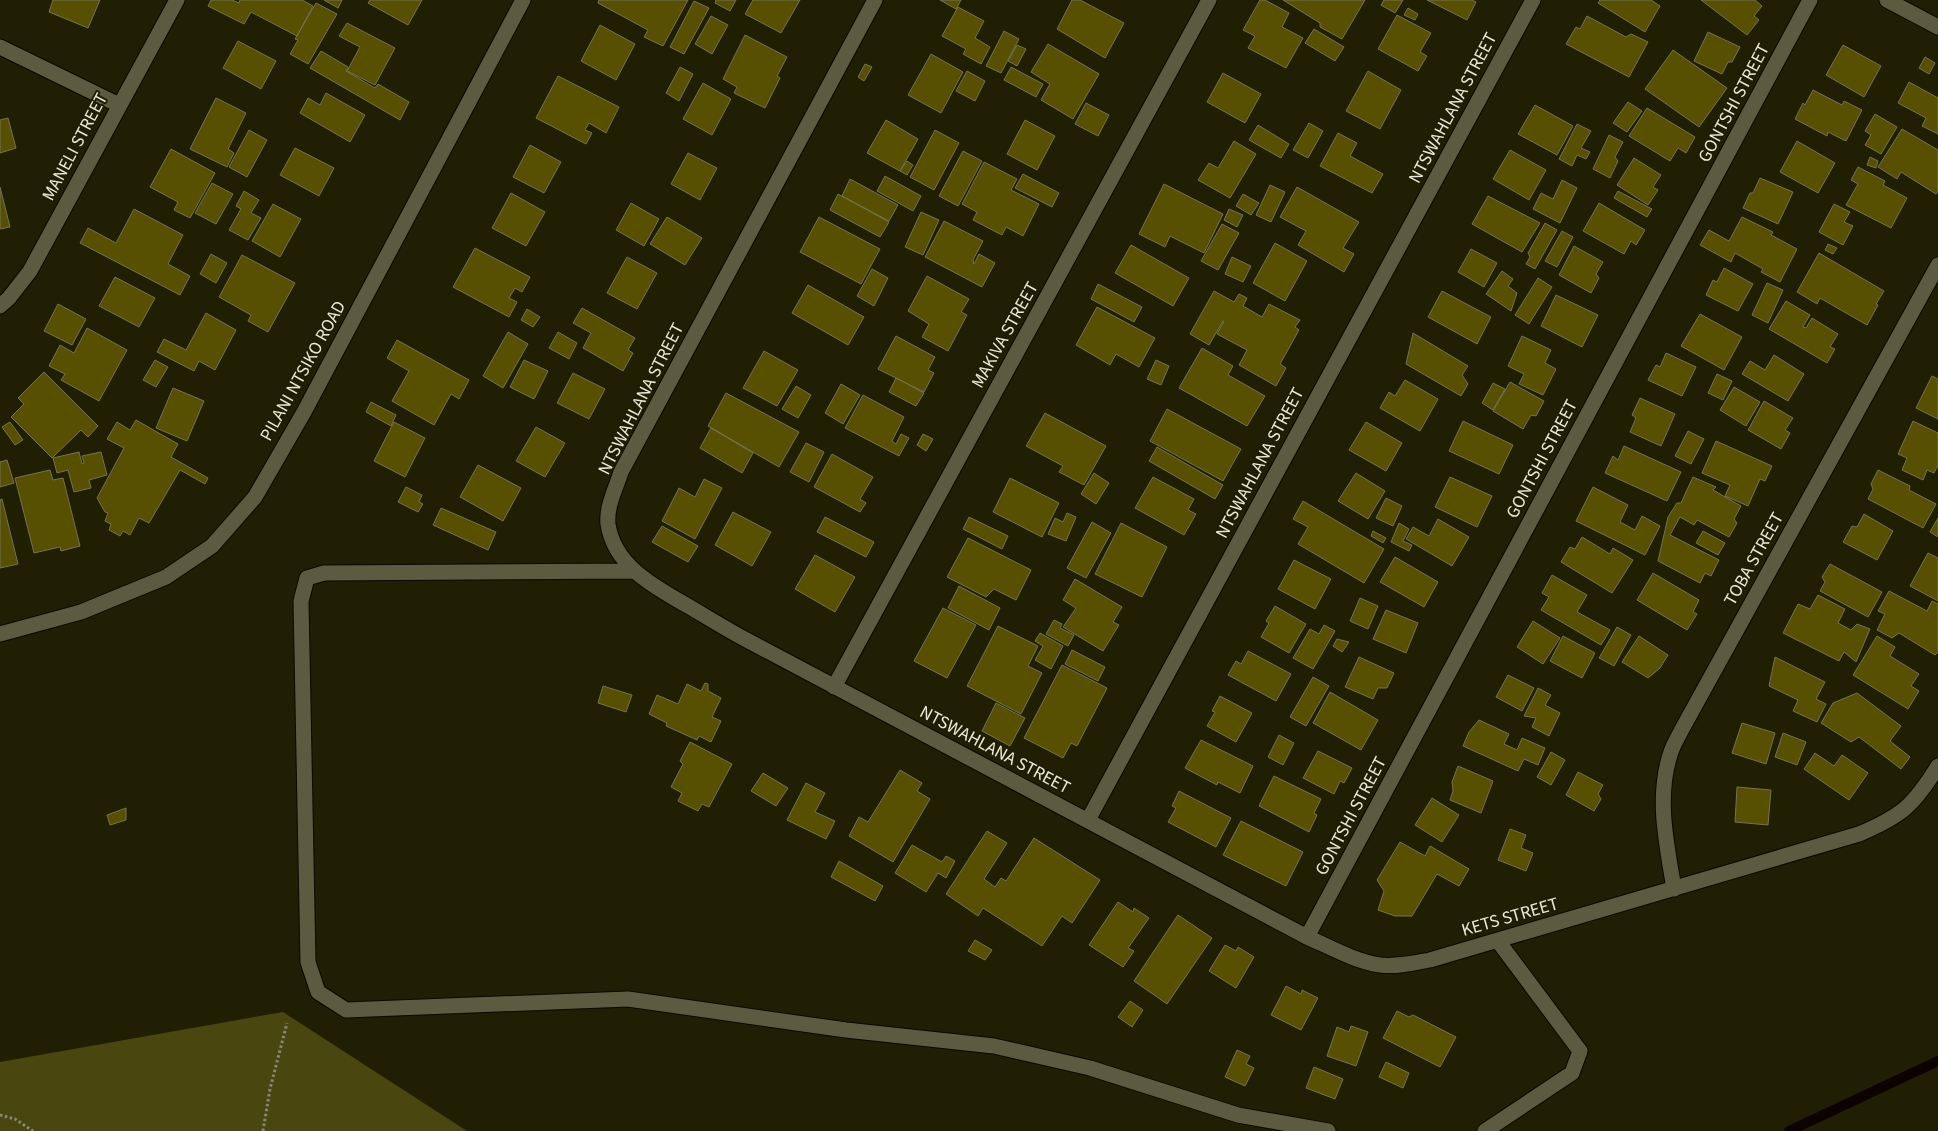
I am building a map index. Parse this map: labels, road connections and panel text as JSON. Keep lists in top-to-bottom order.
{
  "streets": {
    "street": [
      "GONTSHI STREET",
      "NTSWAHLANA STREET",
      "MANELI STREET",
      "MAKIVA STREET",
      "PILANI NTSIKO ROAD",
      "TOBA STREET",
      "KETS STREET"
    ]
  },
  "crossings": [
    ["GONTSHI STREET", "KETS STREET"],
    ["NTSWAHLANA STREET", "MAKIVA STREET"],
    ["NTSWAHLANA STREET", "KETS STREET"],
    ["TOBA STREET", "KETS STREET"]
  ]
}
